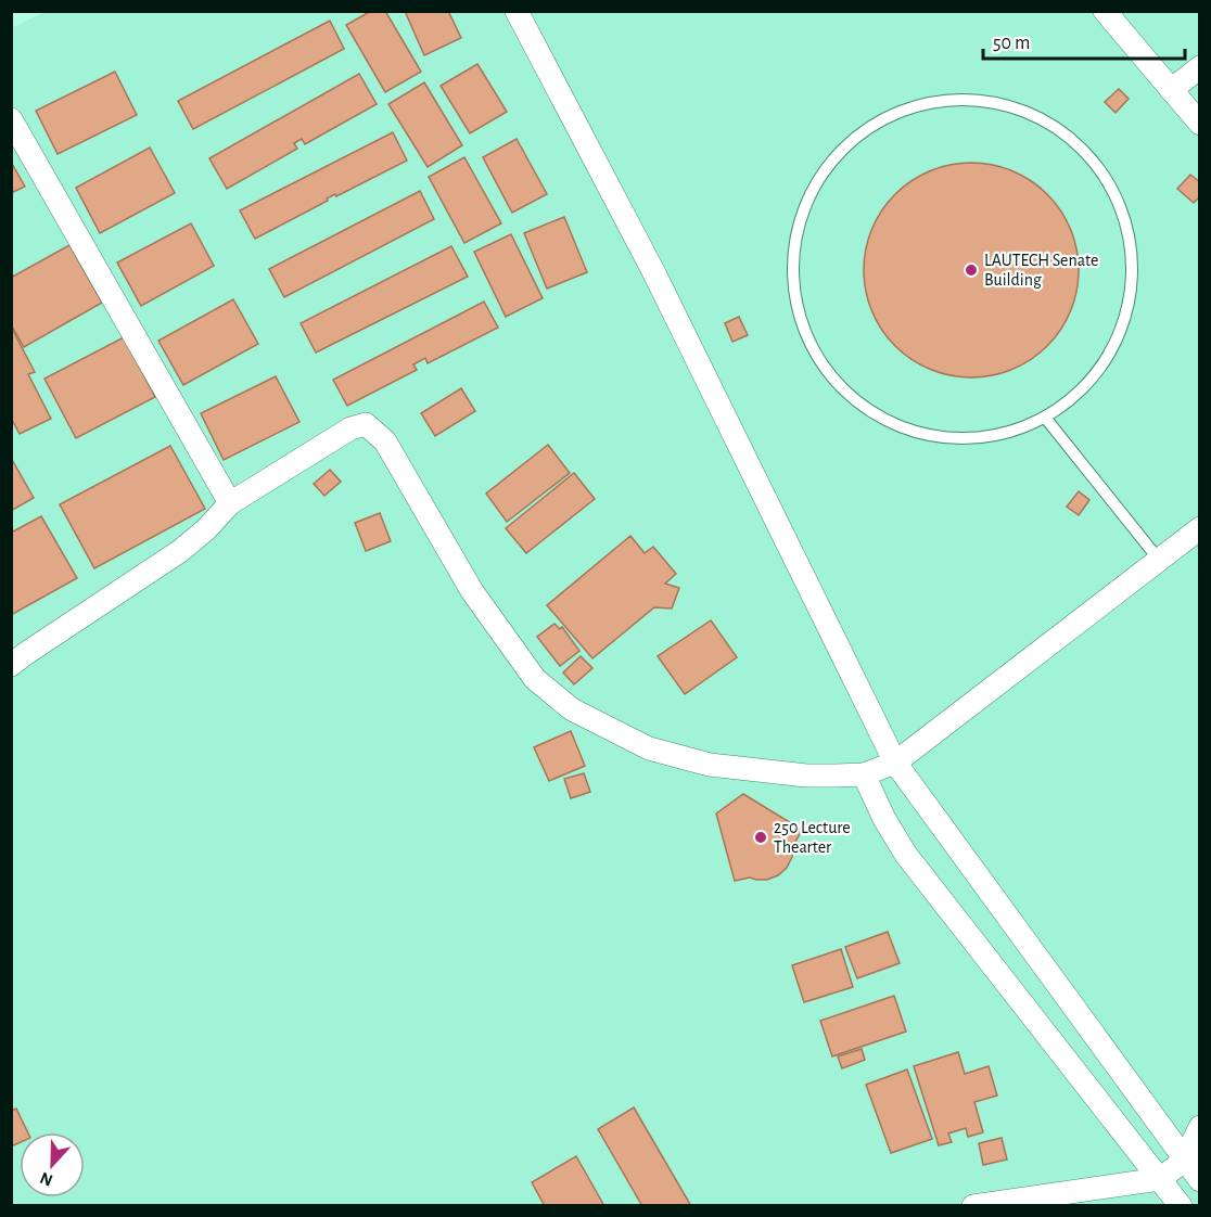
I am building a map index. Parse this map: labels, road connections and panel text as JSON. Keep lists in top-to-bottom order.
{
  "places": ["LAUTECH Senate Building", "250 Lecture Thearter"],
  "scale_bar": "50 m",
  "north": "bottom"
}
